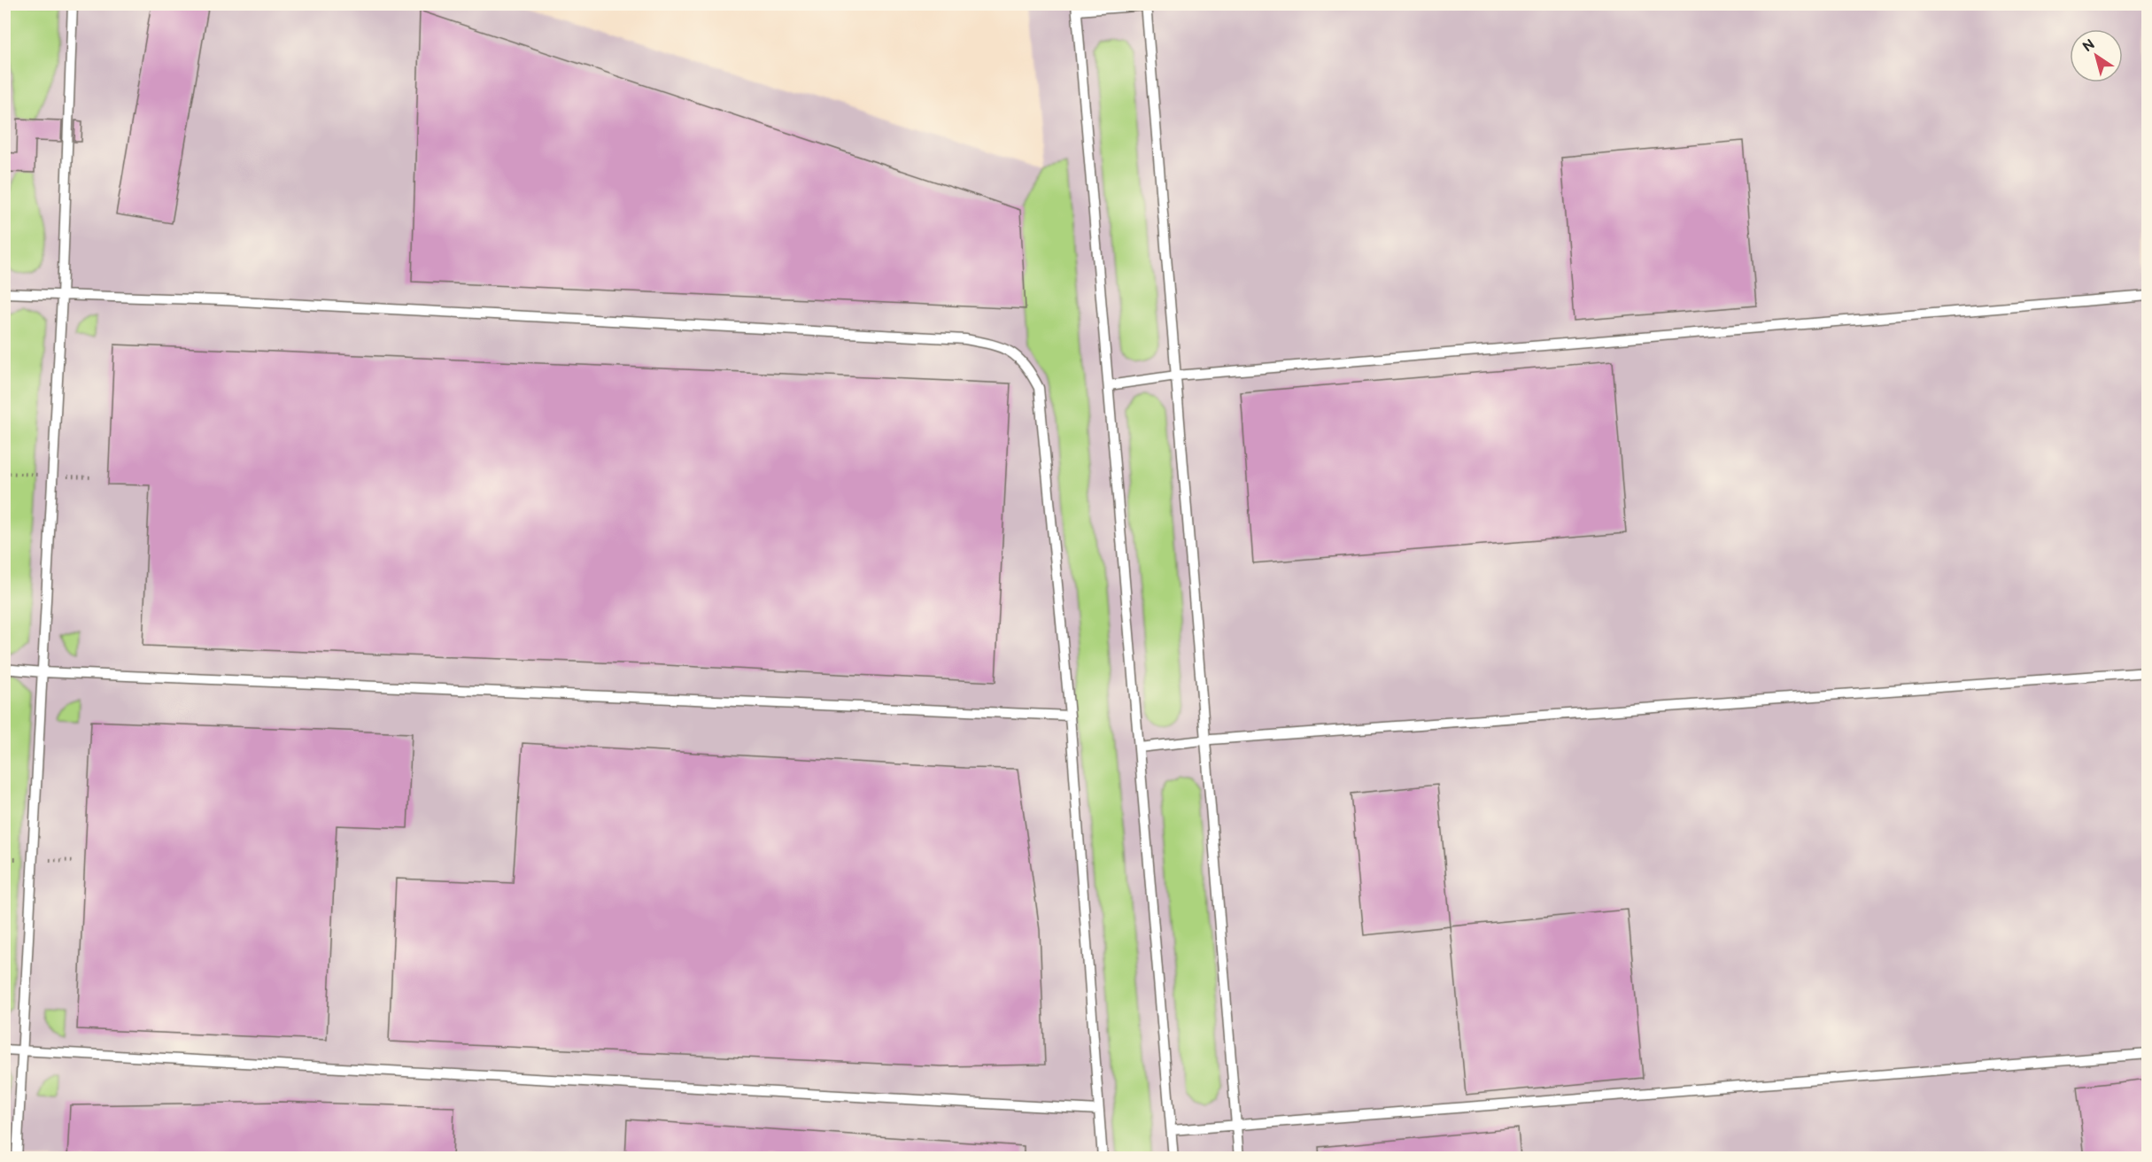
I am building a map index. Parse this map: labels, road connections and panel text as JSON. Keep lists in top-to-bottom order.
{
  "north": "top left"
}
